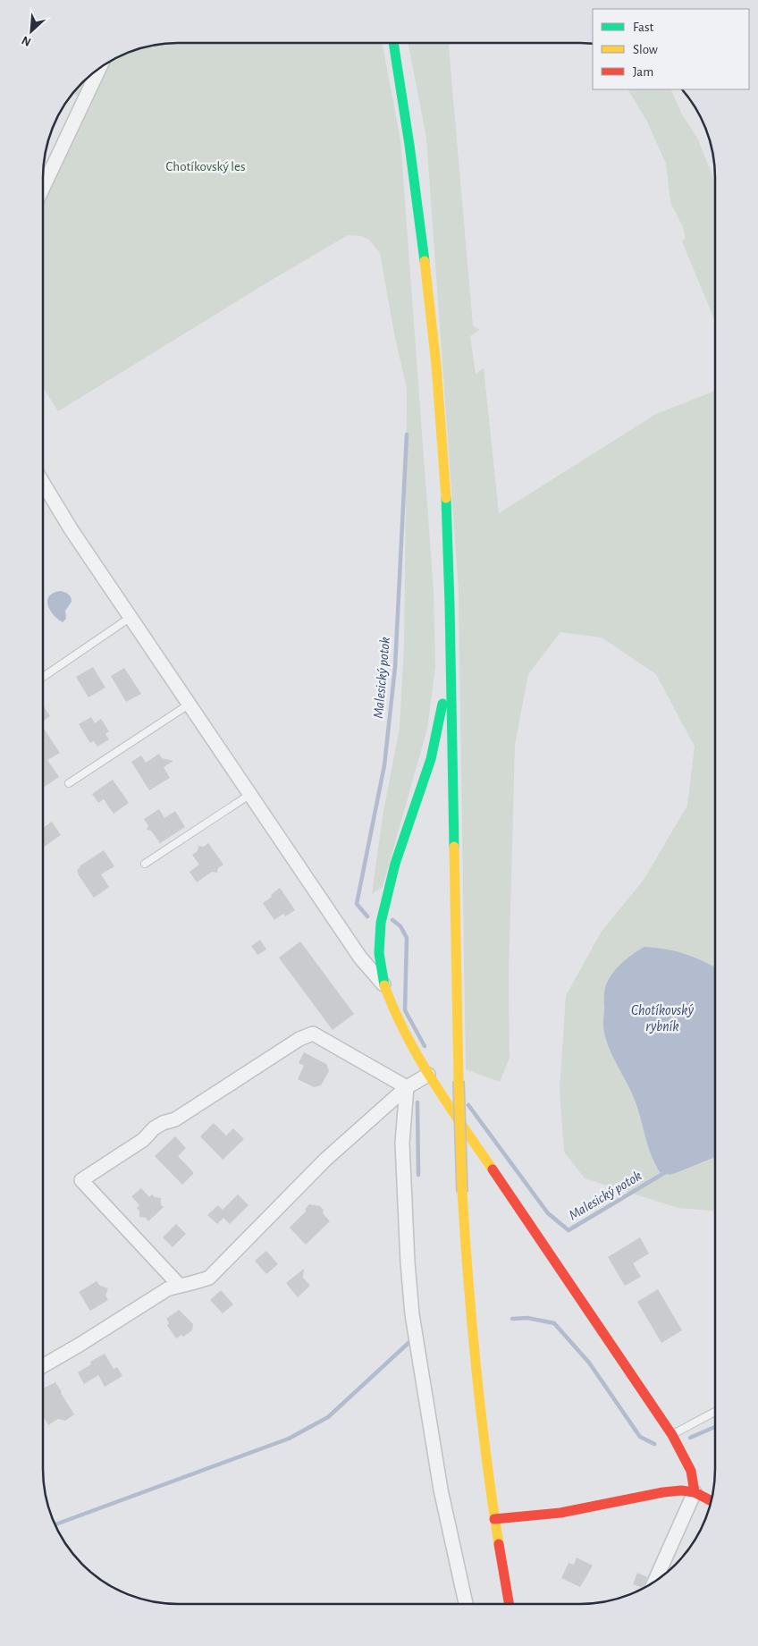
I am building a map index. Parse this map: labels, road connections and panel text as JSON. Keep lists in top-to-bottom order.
{
  "water": ["Malesický potok", "Chotíkovský rybník"],
  "parks": ["Chotíkovský les"],
  "legend": ["Fast", "Slow", "Jam"],
  "north": "bottom left"
}
